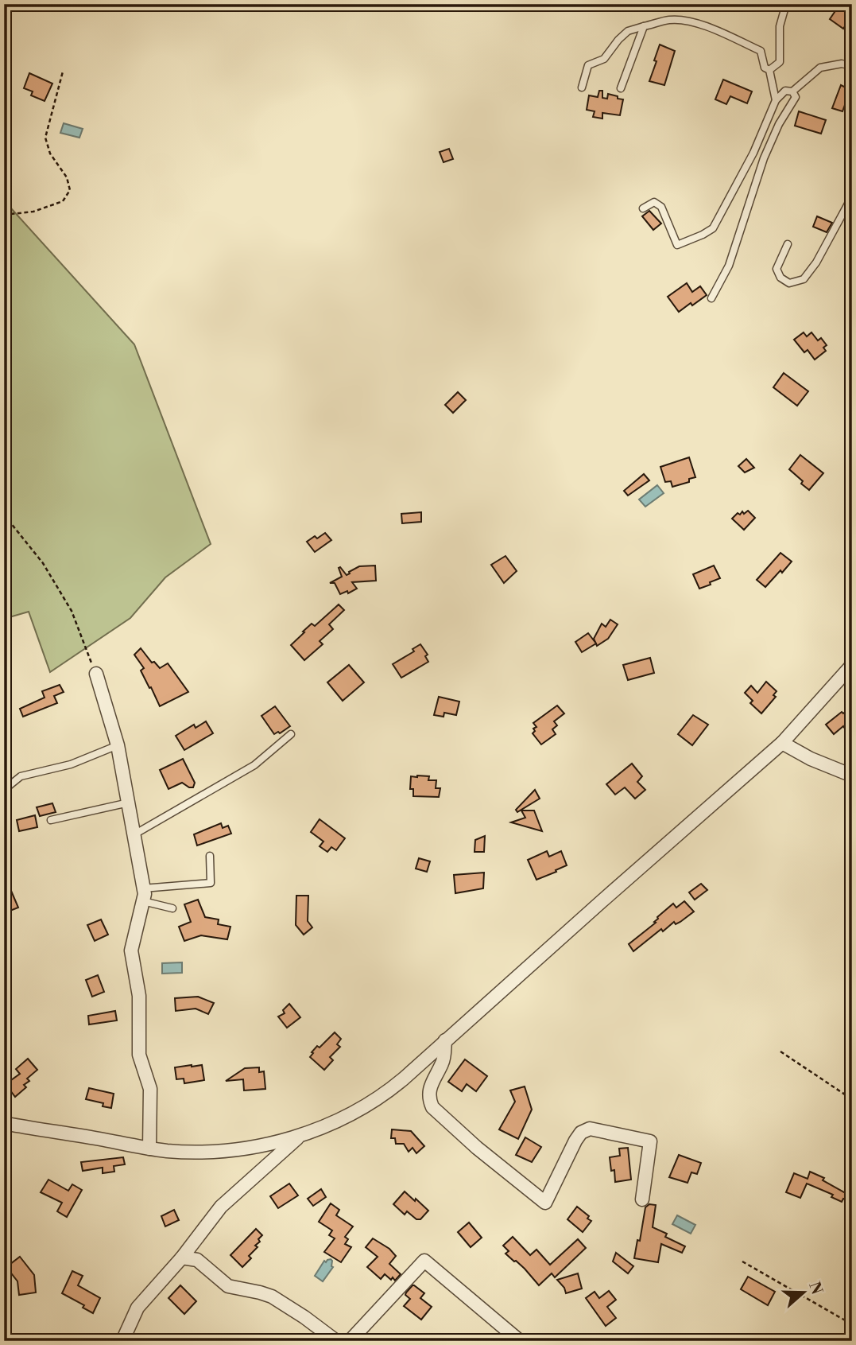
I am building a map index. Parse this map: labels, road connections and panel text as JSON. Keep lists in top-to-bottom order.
{
  "north": "right"
}
